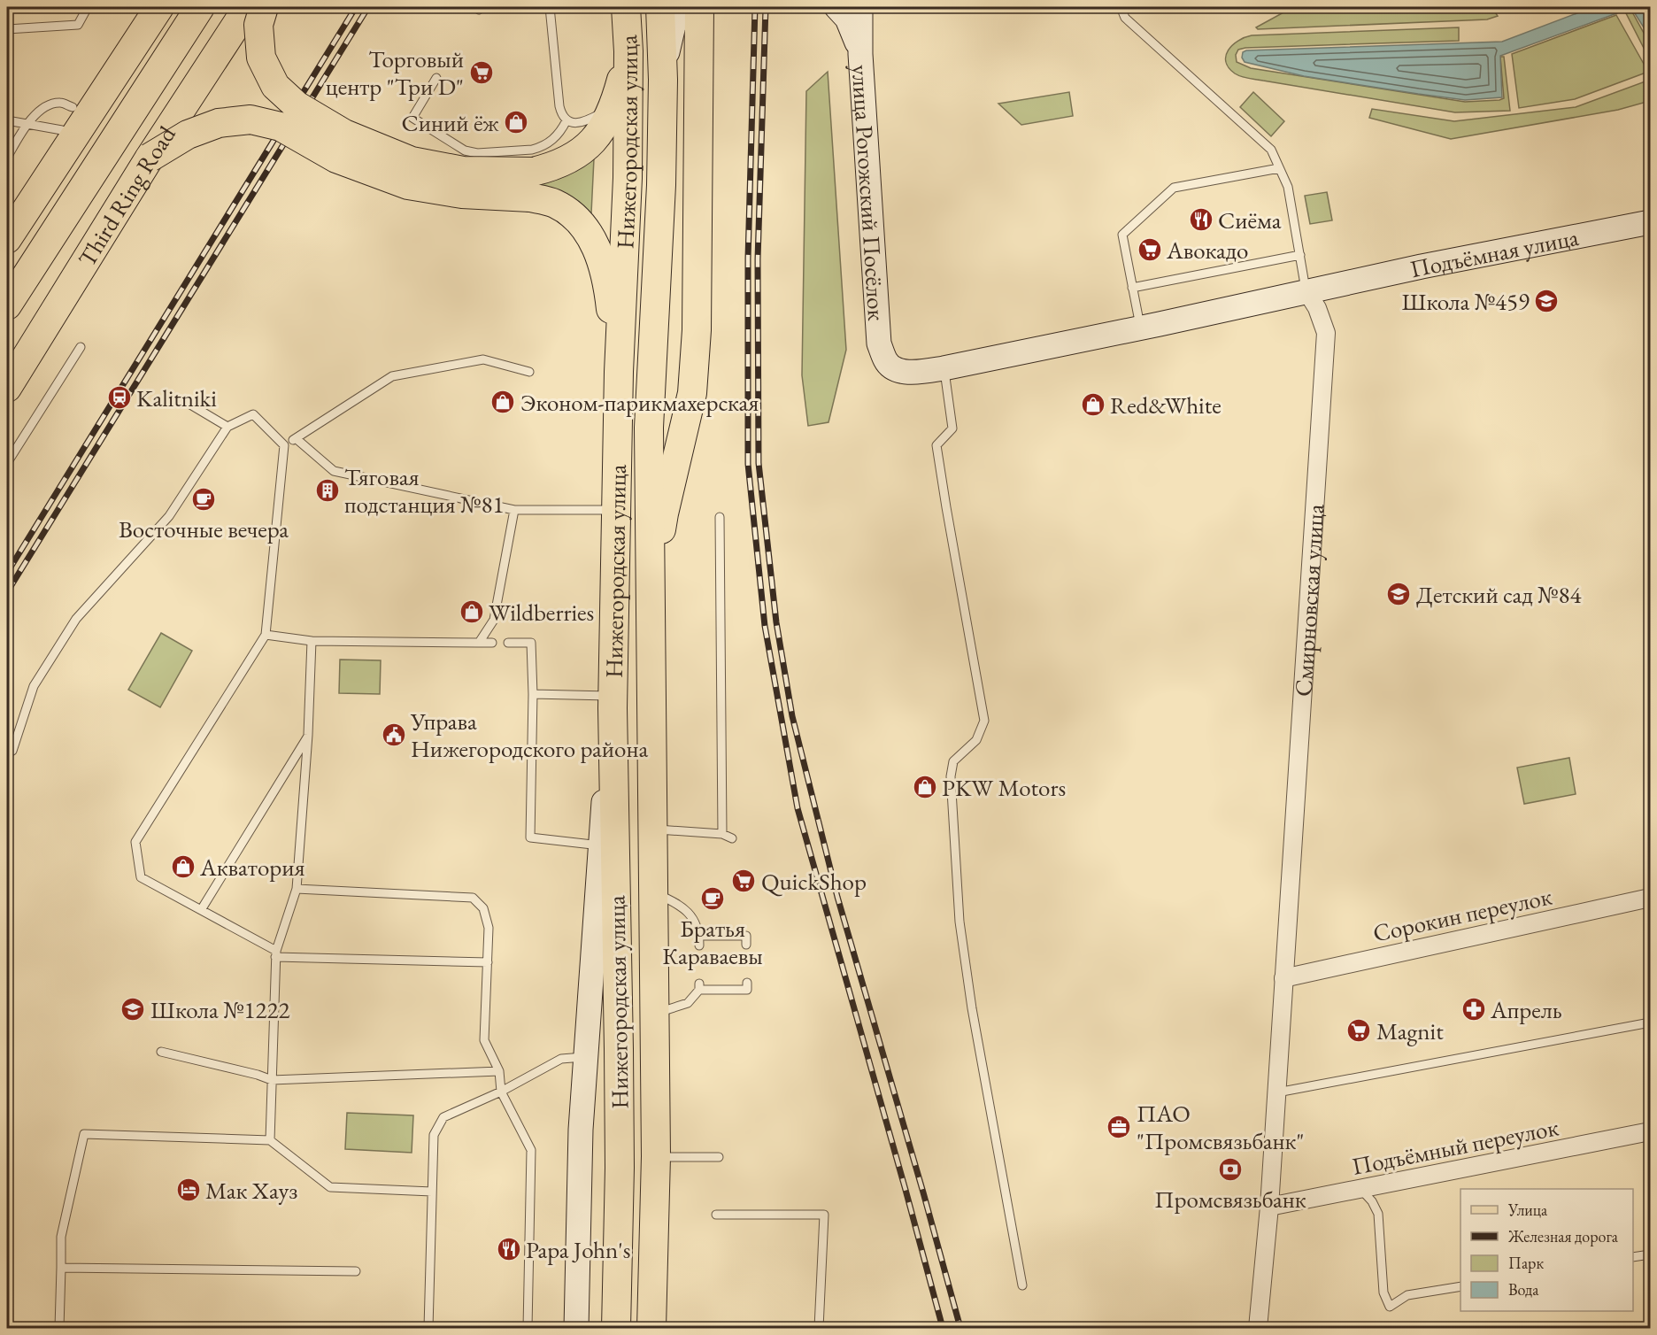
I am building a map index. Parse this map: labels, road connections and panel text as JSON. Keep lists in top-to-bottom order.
{
  "streets": {
    "main road": ["Нижегородская улица", "Third Ring Road"],
    "street": [
      "улица Рогожский Посёлок",
      "Подъёмная улица",
      "Смирновская улица",
      "Сорокин переулок",
      "Подъёмный переулок"
    ]
  },
  "crossings": [
    ["Подъёмная улица", "Смирновская улица"],
    ["Смирновская улица", "Сорокин переулок"],
    ["Смирновская улица", "Подъёмный переулок"]
  ],
  "places": {
    "supermarket": [
      "Торговый центр \"Три D\"",
      "Авокадо",
      "QuickShop",
      "Magnit"
    ],
    "shop": [
      "Синий ёж",
      "Эконом-парикмахерская",
      "Red&White",
      "Wildberries",
      "PKW Motors",
      "Акватория"
    ],
    "restaurant": ["Сиёма", "Papa John's"],
    "school or university": ["Школа №459", "Детский сад №84", "Школа №1222"],
    "station": ["Kalitniki"],
    "building": ["Тяговая подстанция №81"],
    "cafe": ["Восточные вечера", "Братья Караваевы"],
    "public building": ["Управа Нижегородского района"],
    "pharmacy": ["Апрель"],
    "office": ["ПАО \"Промсвязьбанк\""],
    "bank": ["Промсвязьбанк"],
    "hotel": ["Мак Хауз"]
  },
  "legend": [
    "Улица",
    "Железная дорога",
    "Парк",
    "Вода"
  ]
}
